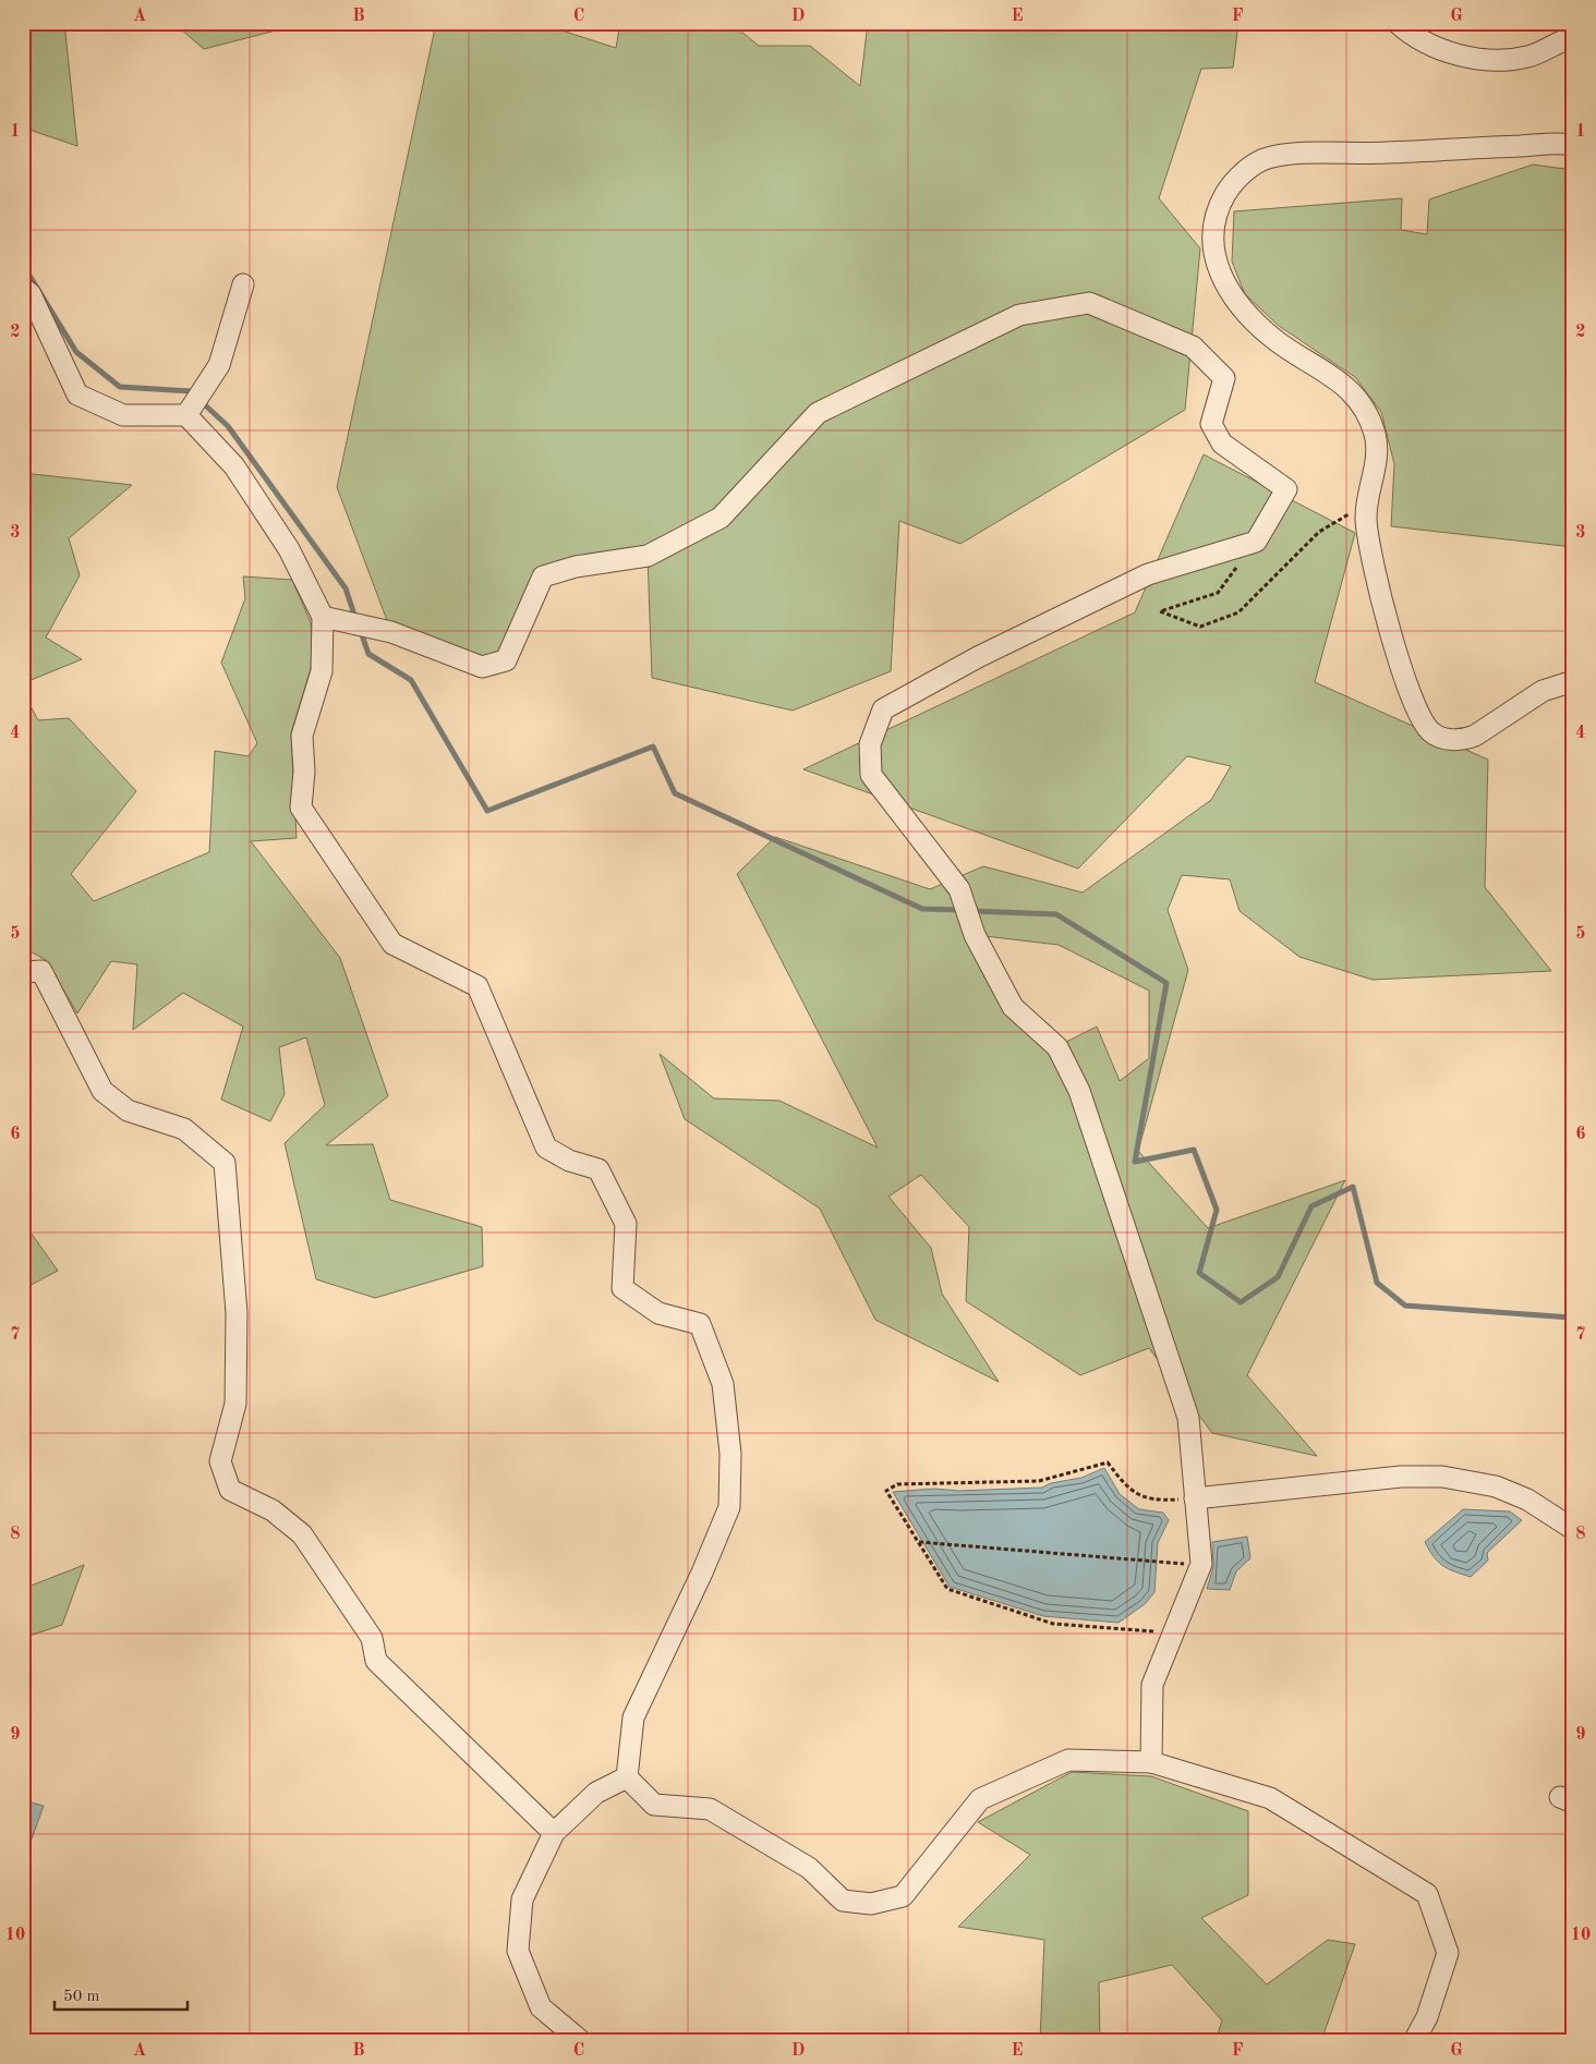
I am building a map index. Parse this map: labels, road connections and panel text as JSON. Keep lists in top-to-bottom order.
{
  "scale_bar": "50 m",
  "grid": {
    "columns": [
      "A",
      "B",
      "C",
      "D",
      "E",
      "F",
      "G"
    ],
    "rows": [
      "1",
      "2",
      "3",
      "4",
      "5",
      "6",
      "7",
      "8",
      "9",
      "10"
    ]
  }
}
